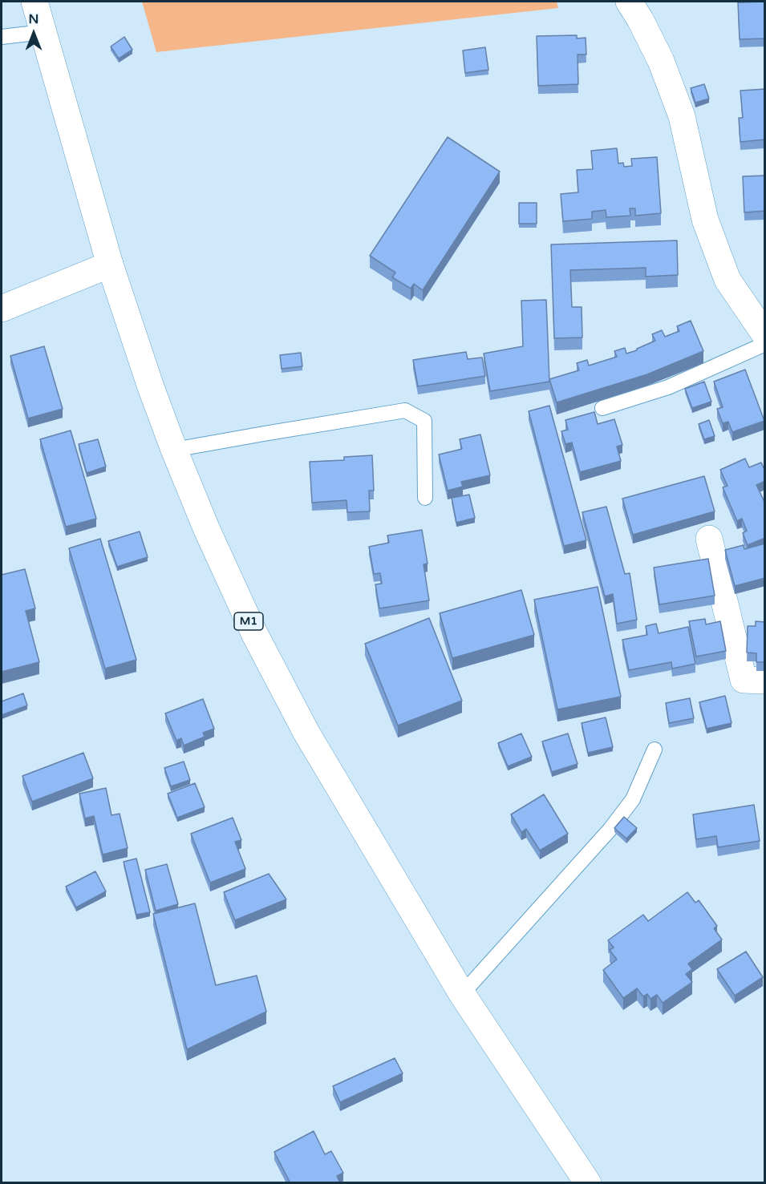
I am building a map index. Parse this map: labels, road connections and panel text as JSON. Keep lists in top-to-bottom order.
{
  "streets": {
    "main road": ["M1"]
  },
  "north": "top"
}
